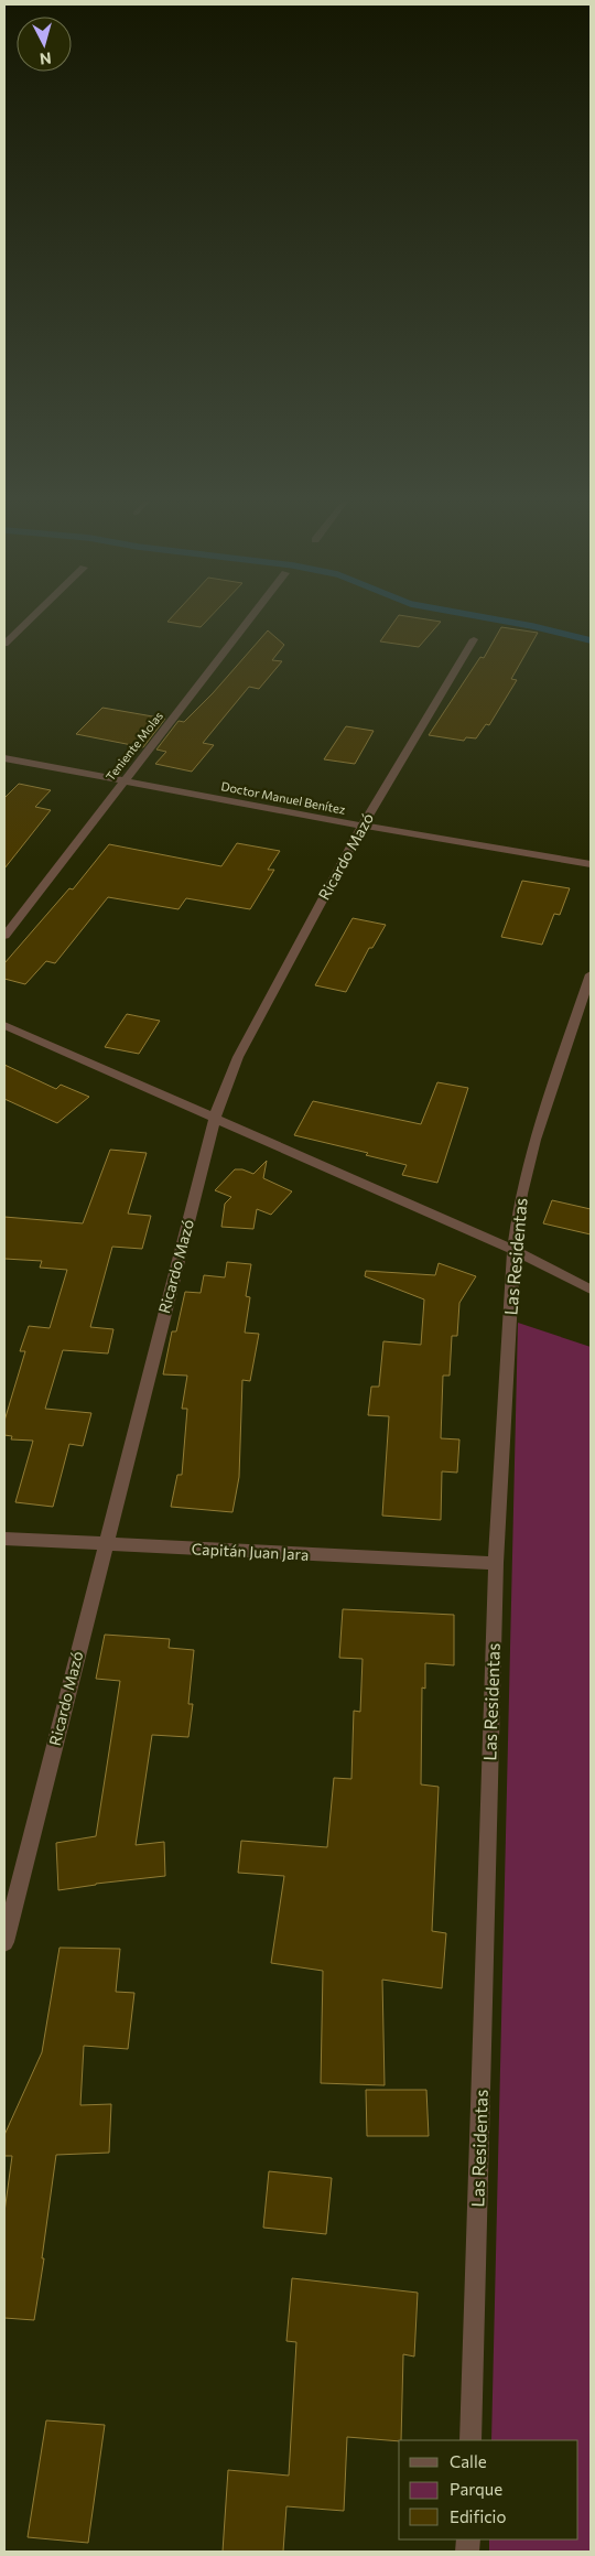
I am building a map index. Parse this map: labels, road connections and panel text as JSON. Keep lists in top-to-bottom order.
{
  "streets": {
    "street": [
      "Teniente Molas",
      "Doctor Manuel Benítez",
      "Ricardo Mazó",
      "Las Residentas",
      "Capitán Juan Jara"
    ]
  },
  "crossings": [
    ["Teniente Molas", "Doctor Manuel Benítez"],
    ["Doctor Manuel Benítez", "Ricardo Mazó"],
    ["Ricardo Mazó", "Capitán Juan Jara"],
    ["Las Residentas", "Capitán Juan Jara"]
  ],
  "legend": ["Calle", "Parque", "Edificio"],
  "north": "bottom"
}
